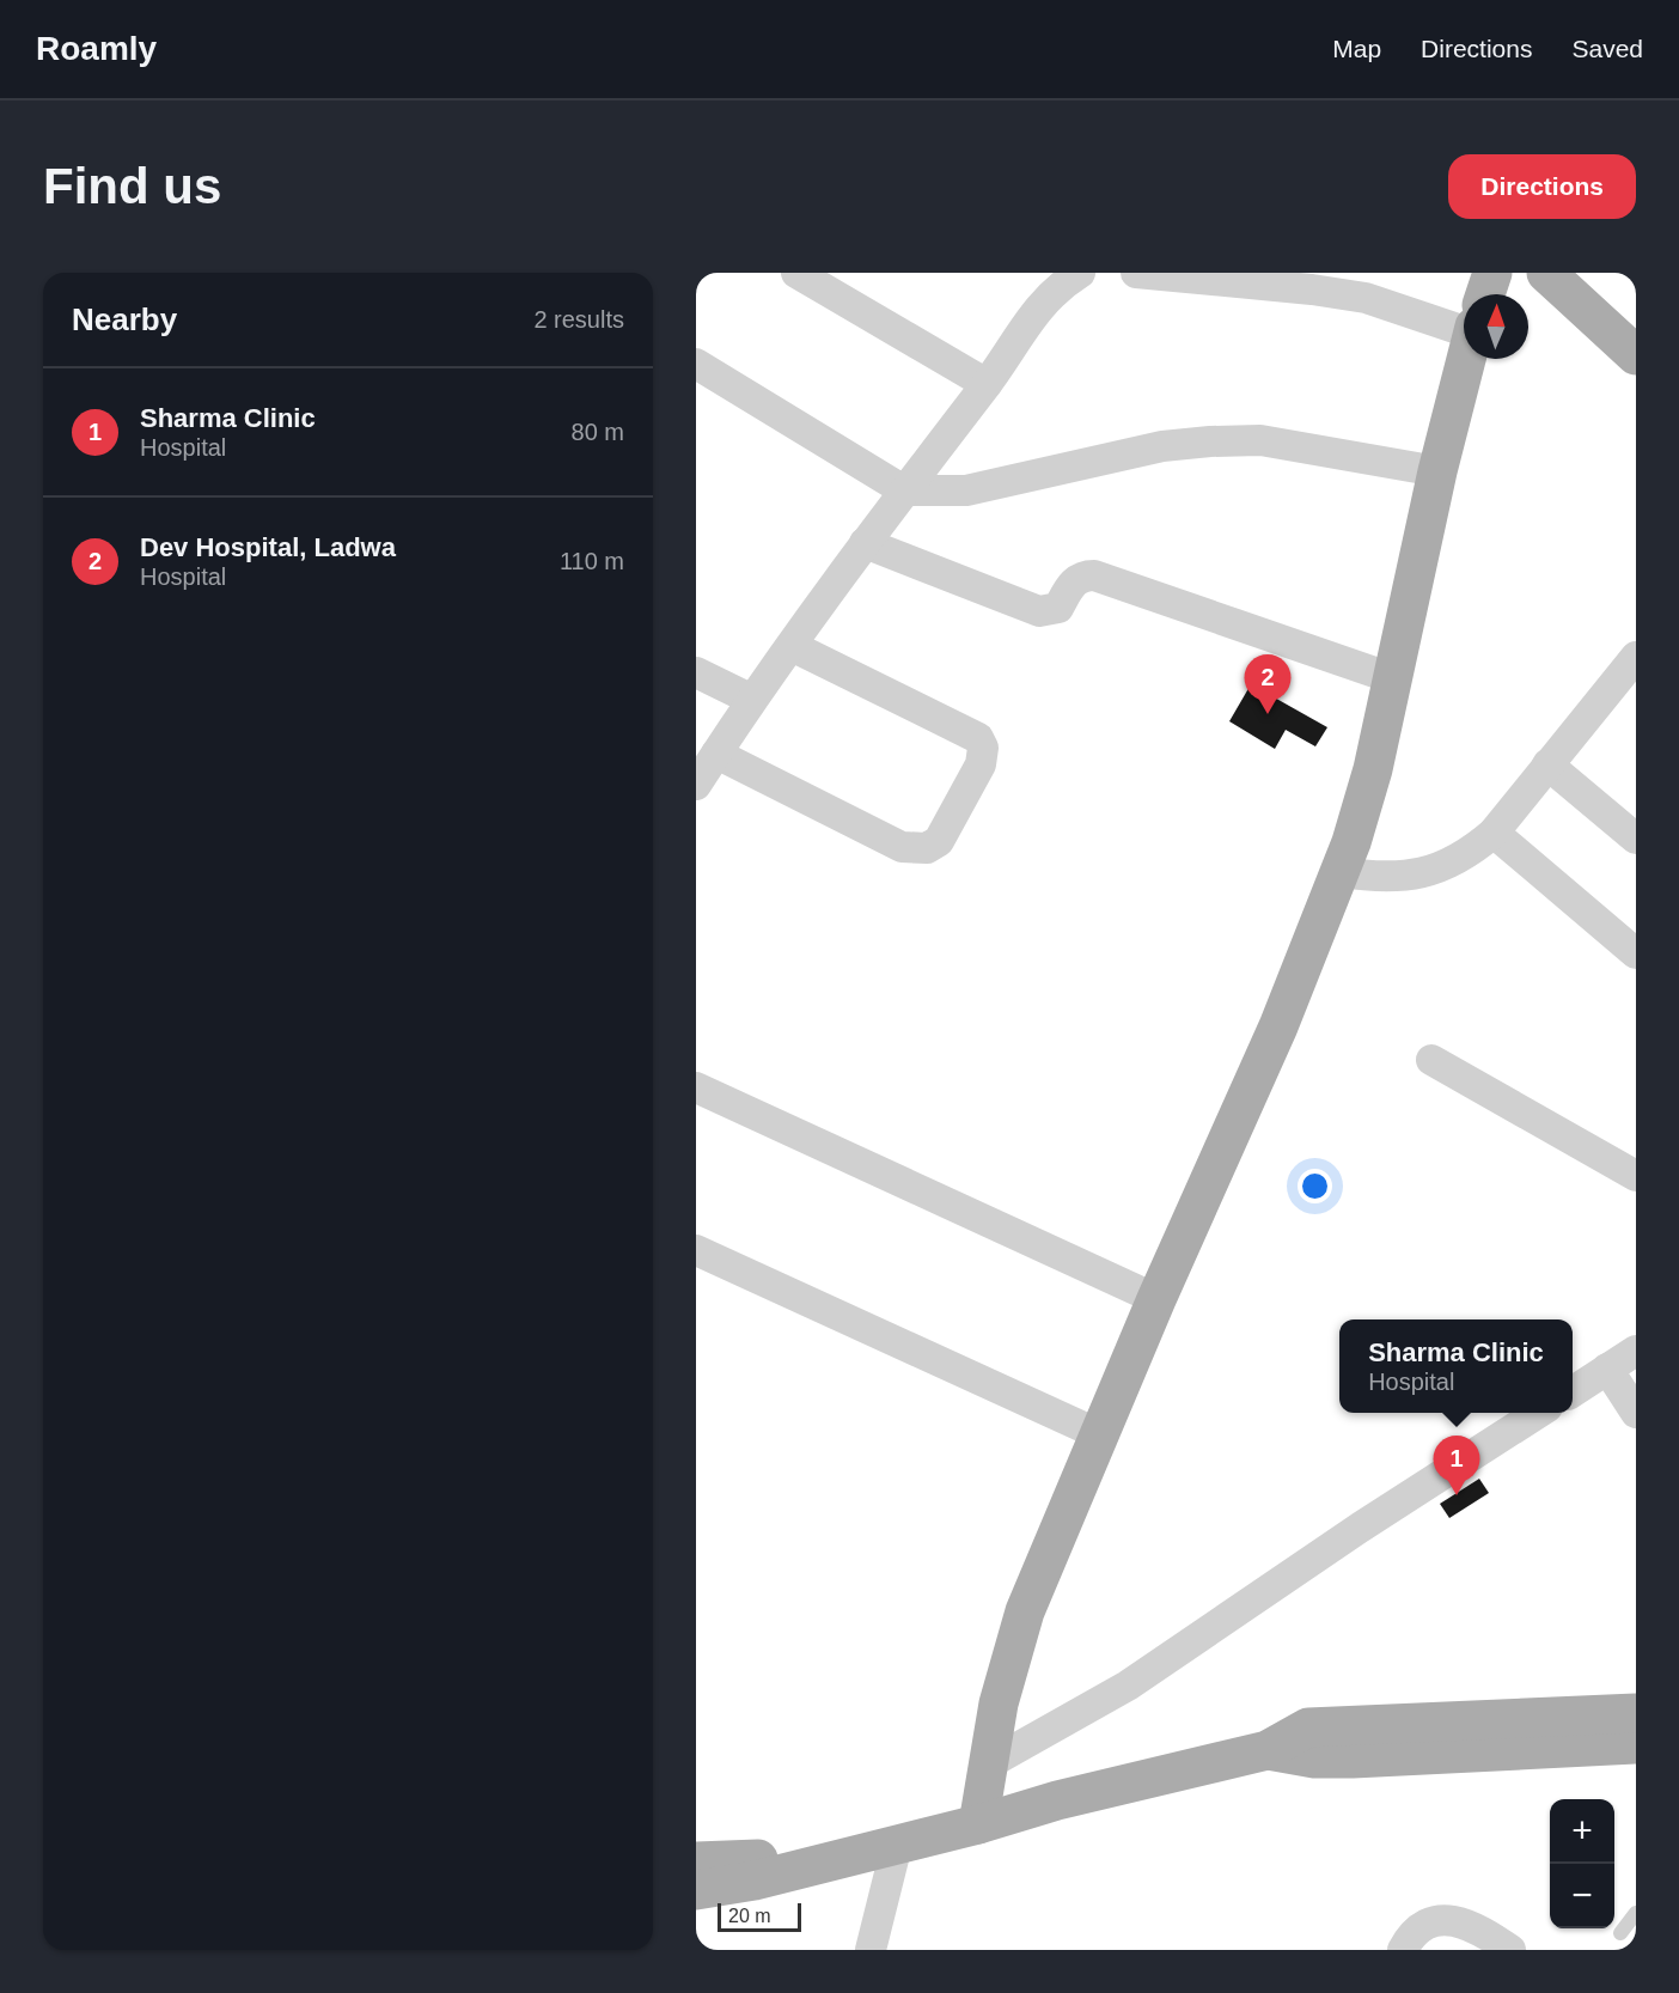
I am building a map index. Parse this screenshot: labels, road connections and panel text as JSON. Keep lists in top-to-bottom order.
{
  "scale_bar": "20 m",
  "north": "top",
  "page": {
    "header": "Roamly",
    "nav": ["Map", "Directions", "Saved"],
    "buttons": "Directions",
    "title": "Find us",
    "heading": ["Nearby", "2 results"],
    "list": [
      {
        "mark": "1",
        "name": "Sharma Clinic",
        "note": "Hospital",
        "value": "80 m"
      },
      {
        "mark": "2",
        "name": "Dev Hospital, Ladwa",
        "note": "Hospital",
        "value": "110 m"
      }
    ],
    "pins": ["2", "1"],
    "popup": ["Sharma Clinic", "Hospital"],
    "map_buttons": ["+", "−"],
    "scale": "20 m"
  }
}
